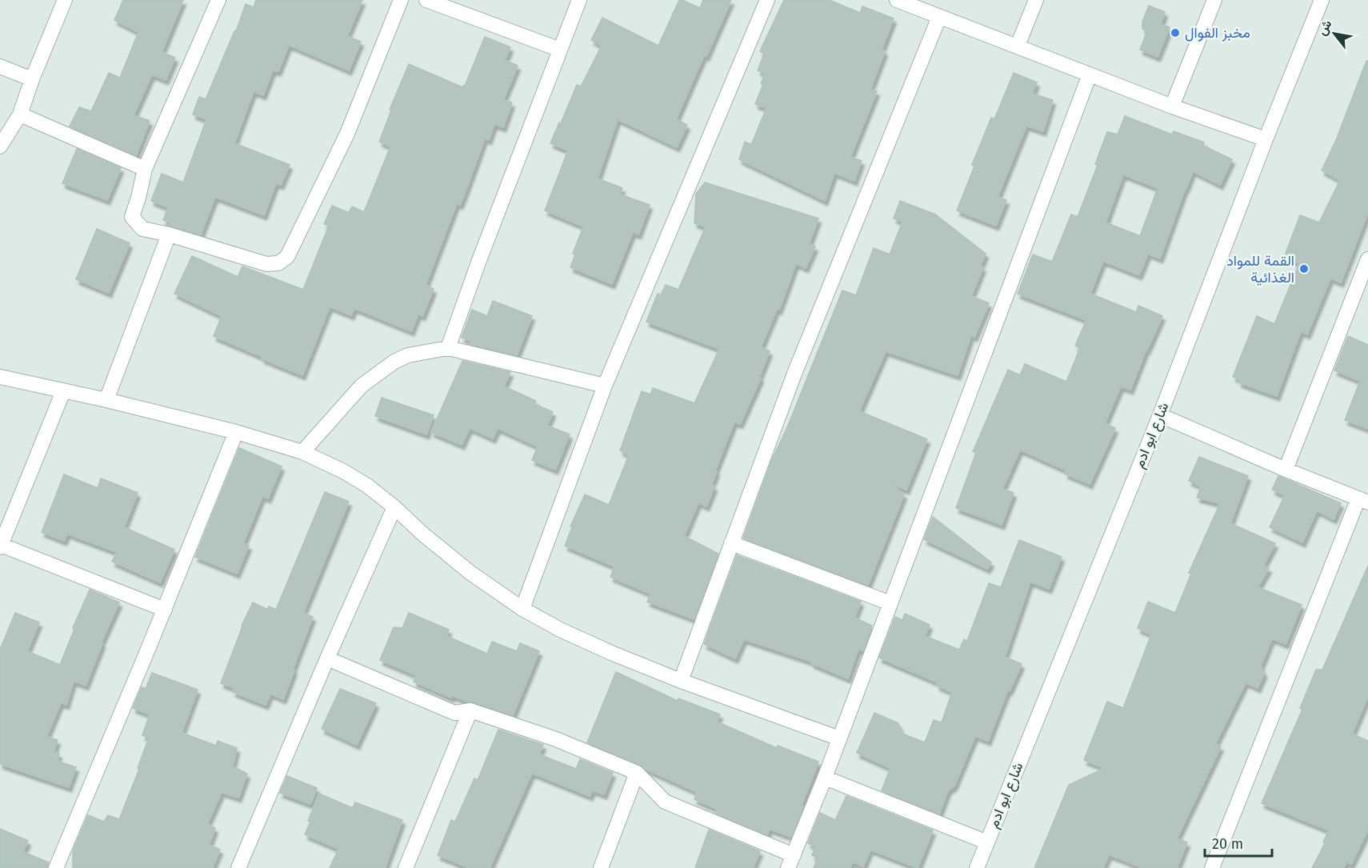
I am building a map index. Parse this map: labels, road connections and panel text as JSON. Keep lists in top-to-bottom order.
{
  "streets": {
    "street": ["شارع ابو ادم"]
  },
  "places": ["مخبز الفوال", "القمة للمواد الغذائية"],
  "scale_bar": "20 m",
  "north": "top left"
}
